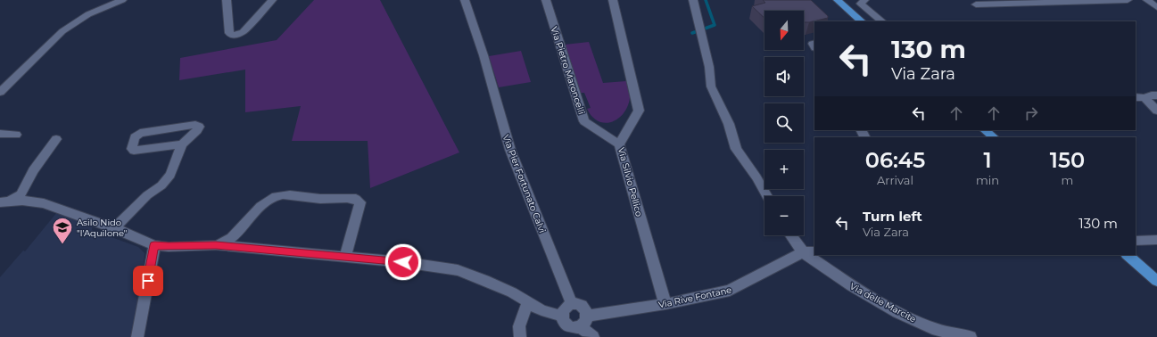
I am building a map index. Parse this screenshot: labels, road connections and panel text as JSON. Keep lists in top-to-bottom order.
{
  "streets": {
    "street": [
      "Via Pietro Maroncelli",
      "Via Silvio Pellico",
      "Via Pier Fortunato Calvi",
      "Via Rive Fontane",
      "Via delle Marcite"
    ]
  },
  "crossings": [
    ["Via Pietro Maroncelli", "Via Silvio Pellico"],
    ["Via Silvio Pellico", "Via Rive Fontane"],
    ["Via Pier Fortunato Calvi", "Via Rive Fontane"],
    ["Via Rive Fontane", "Via delle Marcite"]
  ],
  "places": {
    "school or university": ["Asilo Nido \"l'Aquilone\""]
  },
  "north": "bottom",
  "page": {
    "map_buttons": ["+", "−"],
    "turn": ["130 m", "Via Zara"],
    "eta": [
      "06:45",
      "Arrival",
      "1",
      "min",
      "150",
      "m"
    ],
    "list": [
      {
        "name": "Turn left",
        "note": "Via Zara",
        "value": "130 m"
      }
    ]
  }
}
